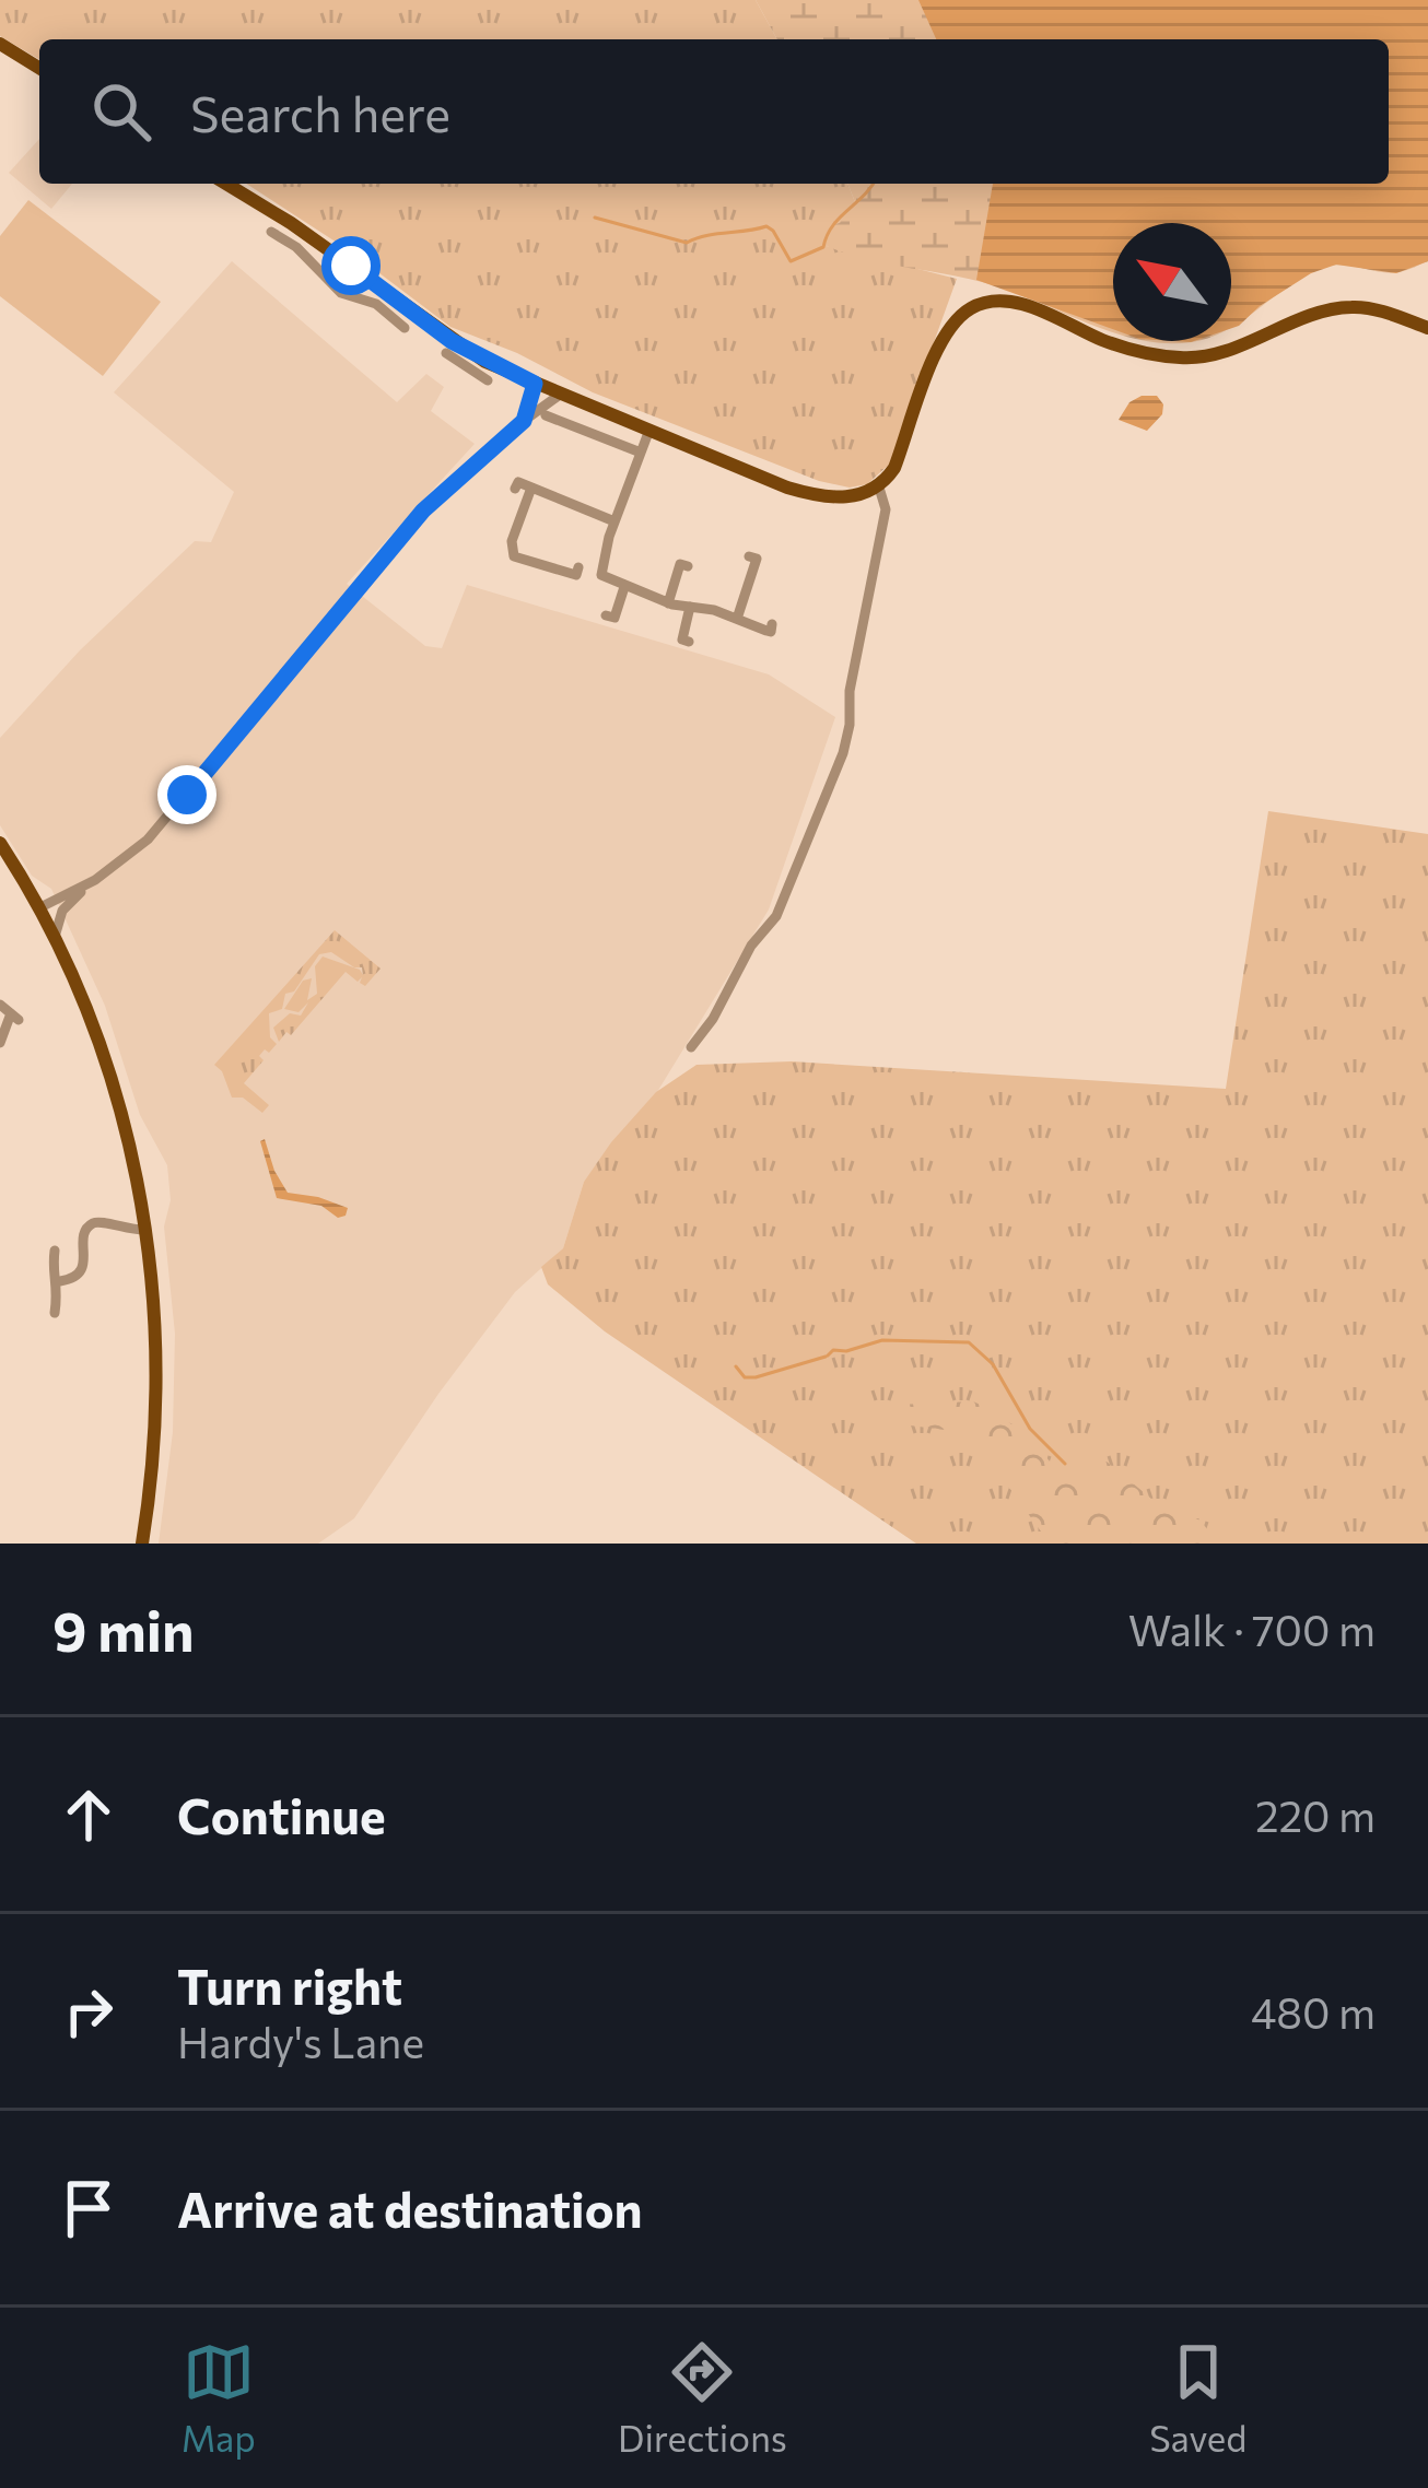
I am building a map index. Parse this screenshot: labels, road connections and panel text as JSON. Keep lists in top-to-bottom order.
{
  "north": "top left",
  "page": {
    "search": "Search here",
    "heading": ["9 min", "Walk · 700 m"],
    "list": [
      ["Continue", "220 m"],
      ["Turn right", "Hardy's Lane", "480 m"],
      "Arrive at destination"
    ],
    "nav": ["Map", "Directions", "Saved"]
  }
}
